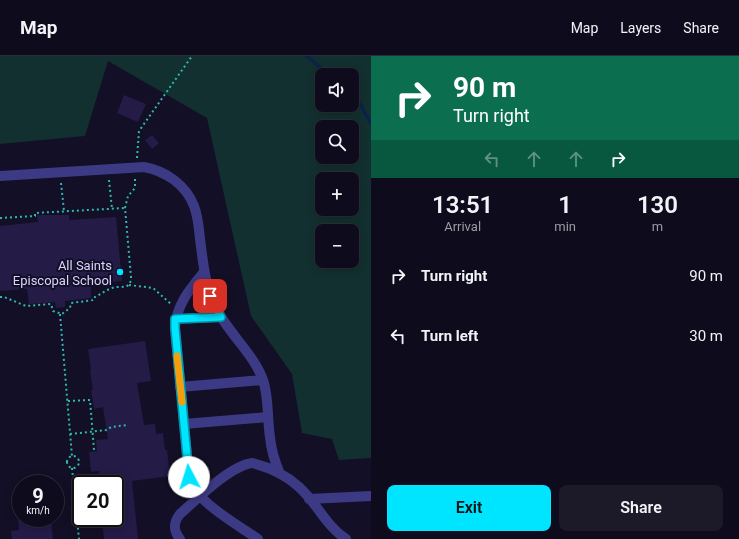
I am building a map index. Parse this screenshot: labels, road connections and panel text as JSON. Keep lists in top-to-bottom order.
{
  "places": ["All Saints Episcopal School"],
  "page": {
    "header": "Map",
    "nav": ["Map", "Layers", "Share"],
    "turn": ["90 m", "Turn right"],
    "map_buttons": ["+", "−"],
    "eta": [
      "13:51",
      "Arrival",
      "1",
      "min",
      "130",
      "m"
    ],
    "list": [
      {
        "name": "Turn right",
        "value": "90 m"
      },
      {
        "name": "Turn left",
        "value": "30 m"
      }
    ],
    "speed": "9 km/h",
    "limit": "20",
    "buttons": ["Exit", "Share"]
  }
}
